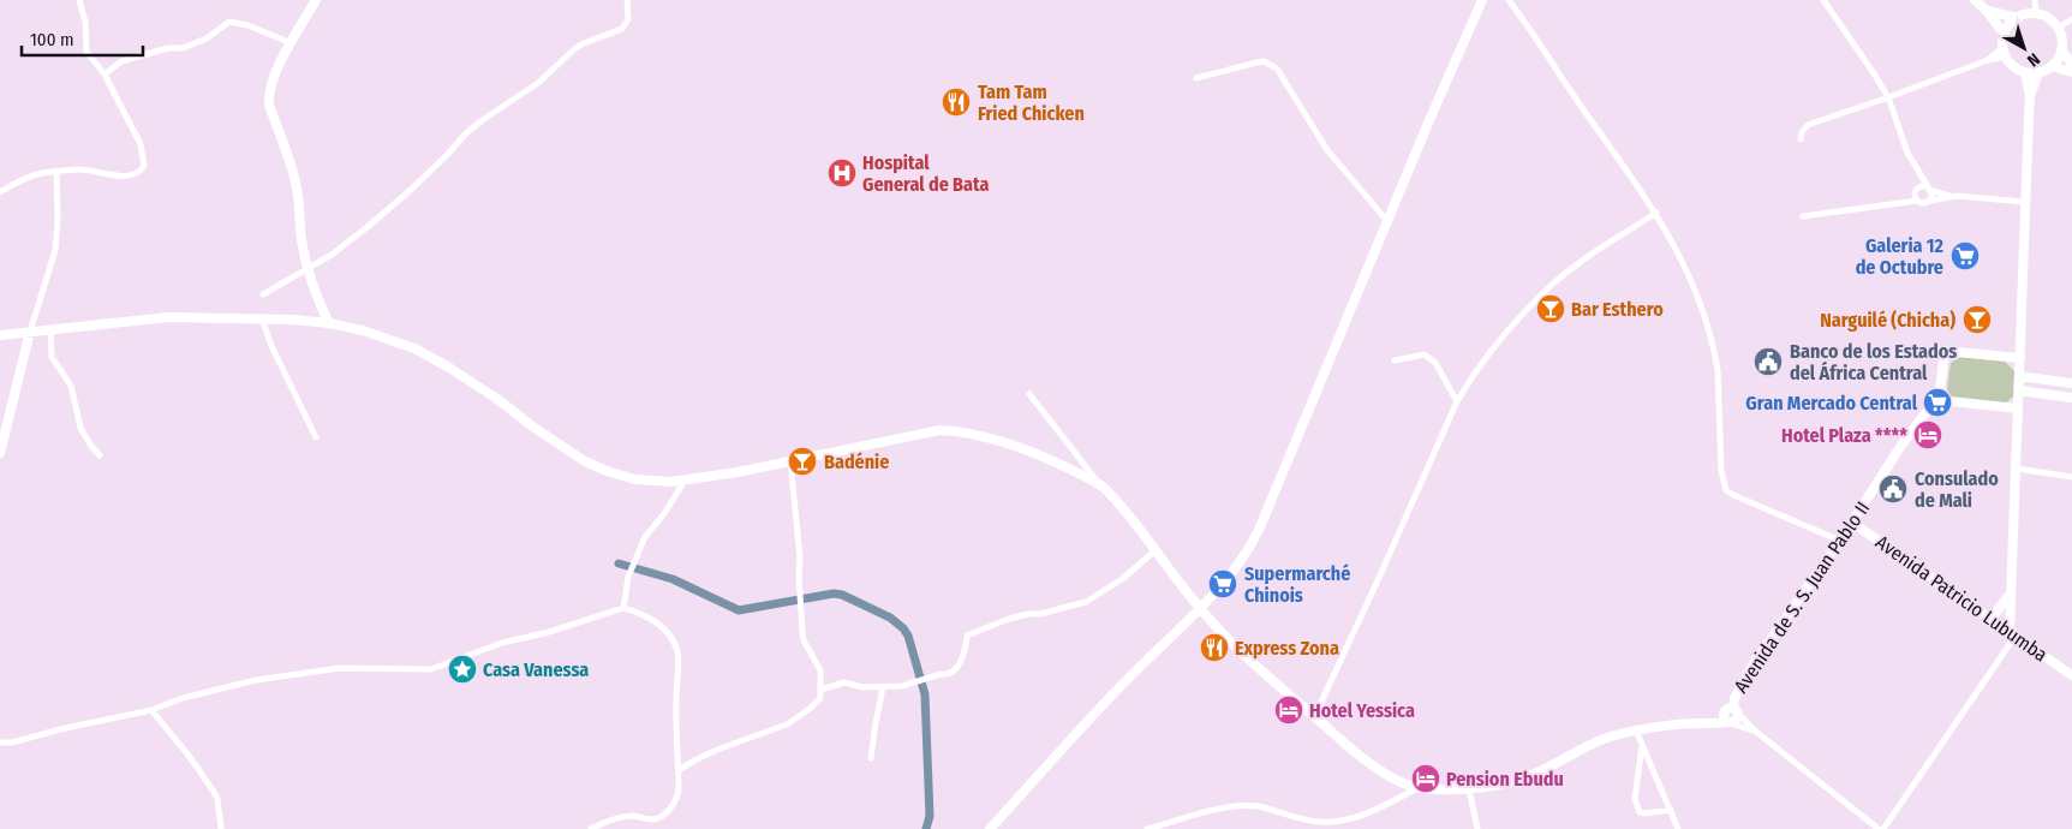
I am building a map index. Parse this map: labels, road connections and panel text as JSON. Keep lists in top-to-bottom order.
{
  "streets": {
    "street": ["Avenida de S. S. Juan Pablo II", "Avenida Patricio Lubumba"]
  },
  "crossings": [
    ["Avenida de S. S. Juan Pablo II", "Avenida Patricio Lubumba"]
  ],
  "places": {
    "restaurant": ["Tam Tam Fried Chicken", "Express Zona"],
    "hospital": ["Hospital General de Bata"],
    "supermarket": ["Galeria 12 de Octubre", "Gran Mercado Central", "Supermarché Chinois"],
    "bar": ["Bar Esthero", "Narguilé (Chicha)", "Badénie"],
    "public building": ["Banco de los Estados del África Central", "Consulado de Mali"],
    "hotel": ["Hotel Plaza ****", "Hotel Yessica", "Pension Ebudu"],
    "place": ["Casa Vanessa"]
  },
  "scale_bar": "100 m",
  "north": "bottom right"
}
